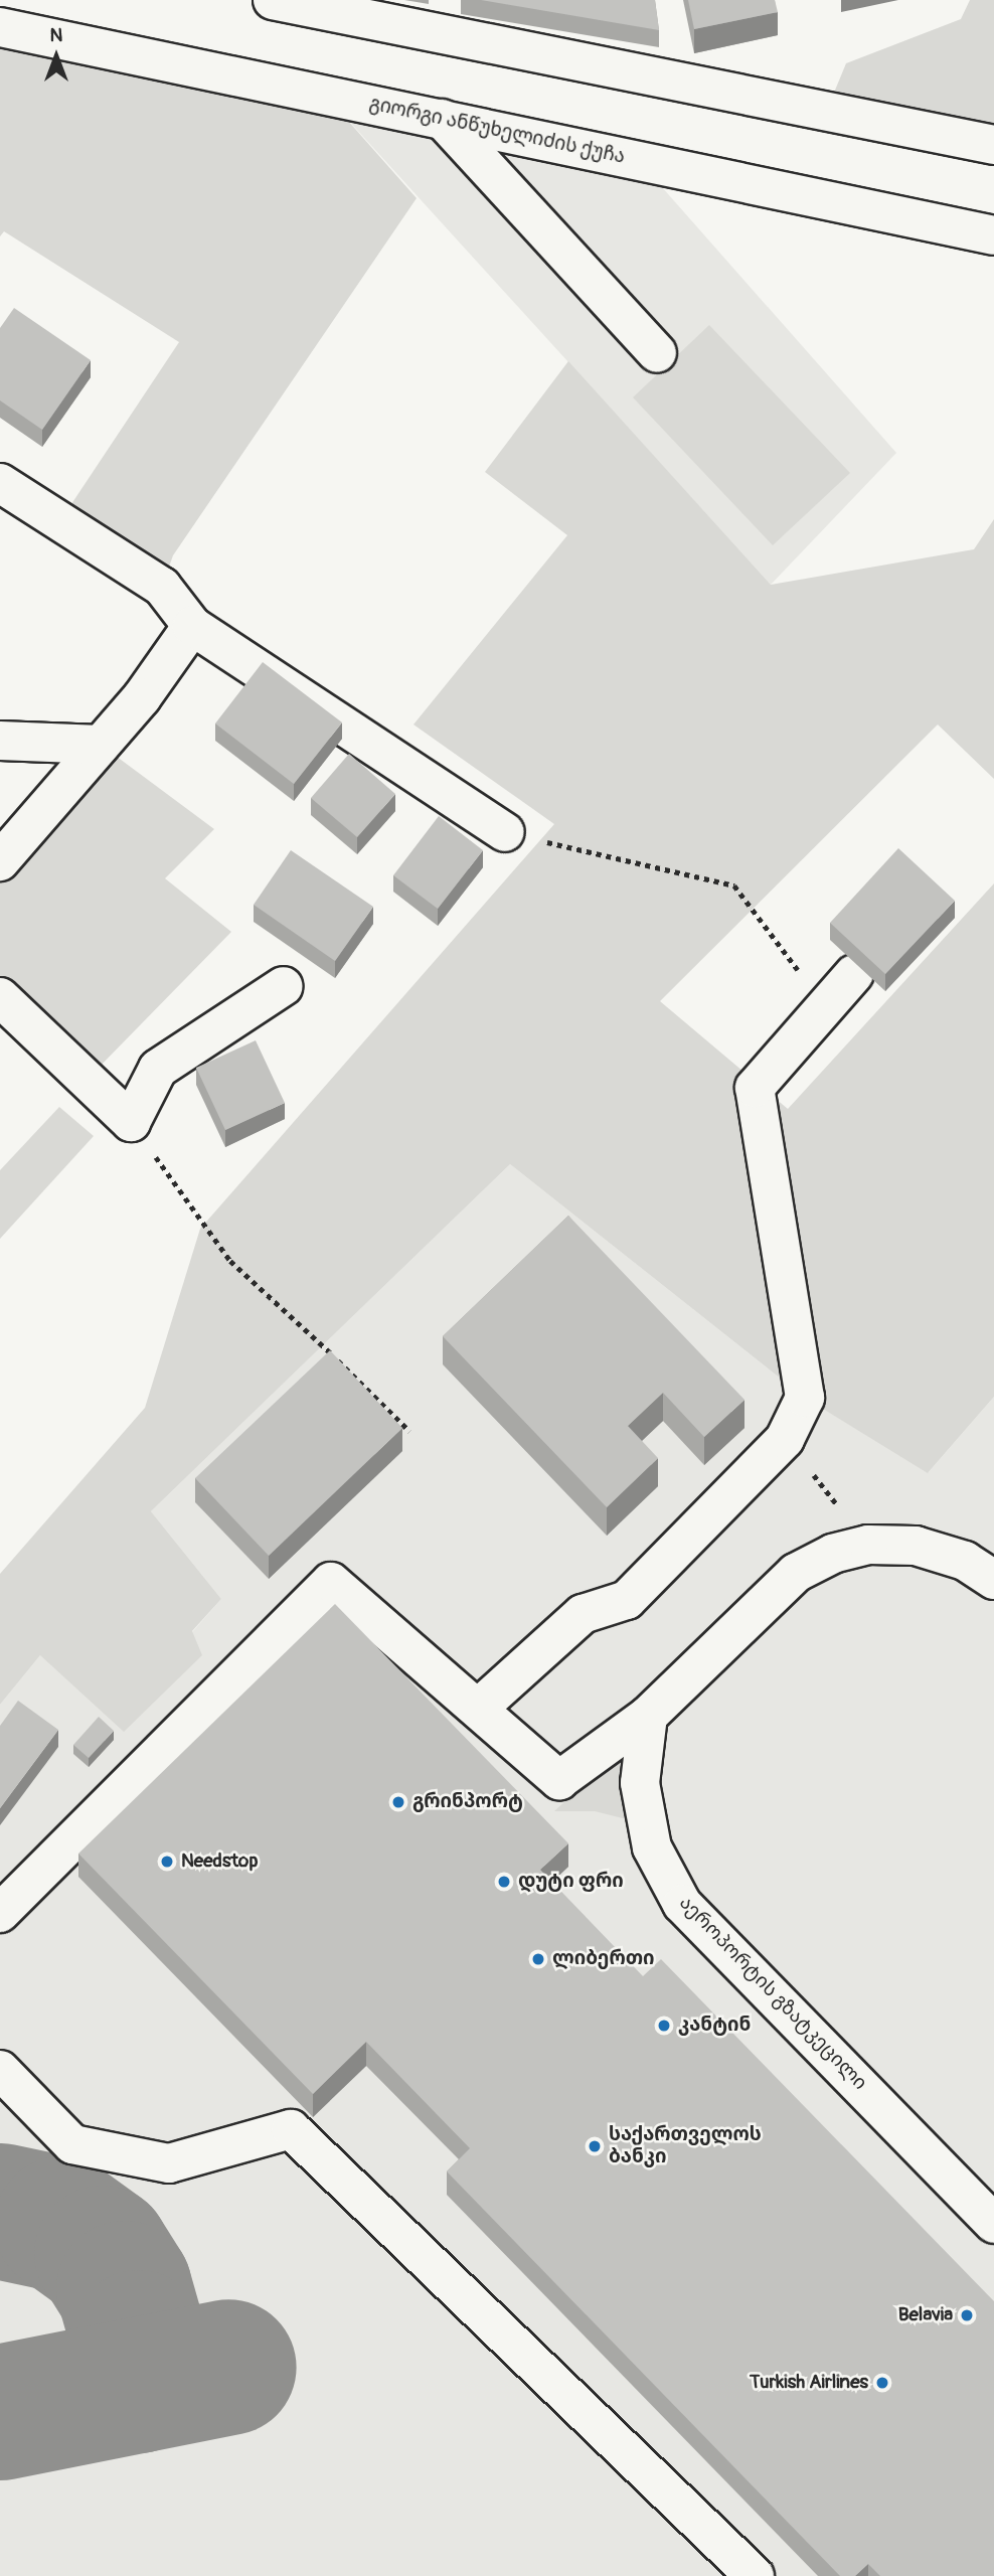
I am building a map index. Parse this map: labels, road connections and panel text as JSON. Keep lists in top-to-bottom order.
{
  "streets": {
    "main road": ["გიორგი ანწუხელიძის ქუჩა", "აეროპორტის გზატკეცილი"]
  },
  "places": [
    "გრინპორტ",
    "Needstop",
    "დუტი ფრი",
    "ლიბერთი",
    "კანტინ",
    "საქართველოს ბანკი",
    "Belavia",
    "Turkish Airlines"
  ],
  "north": "top"
}
